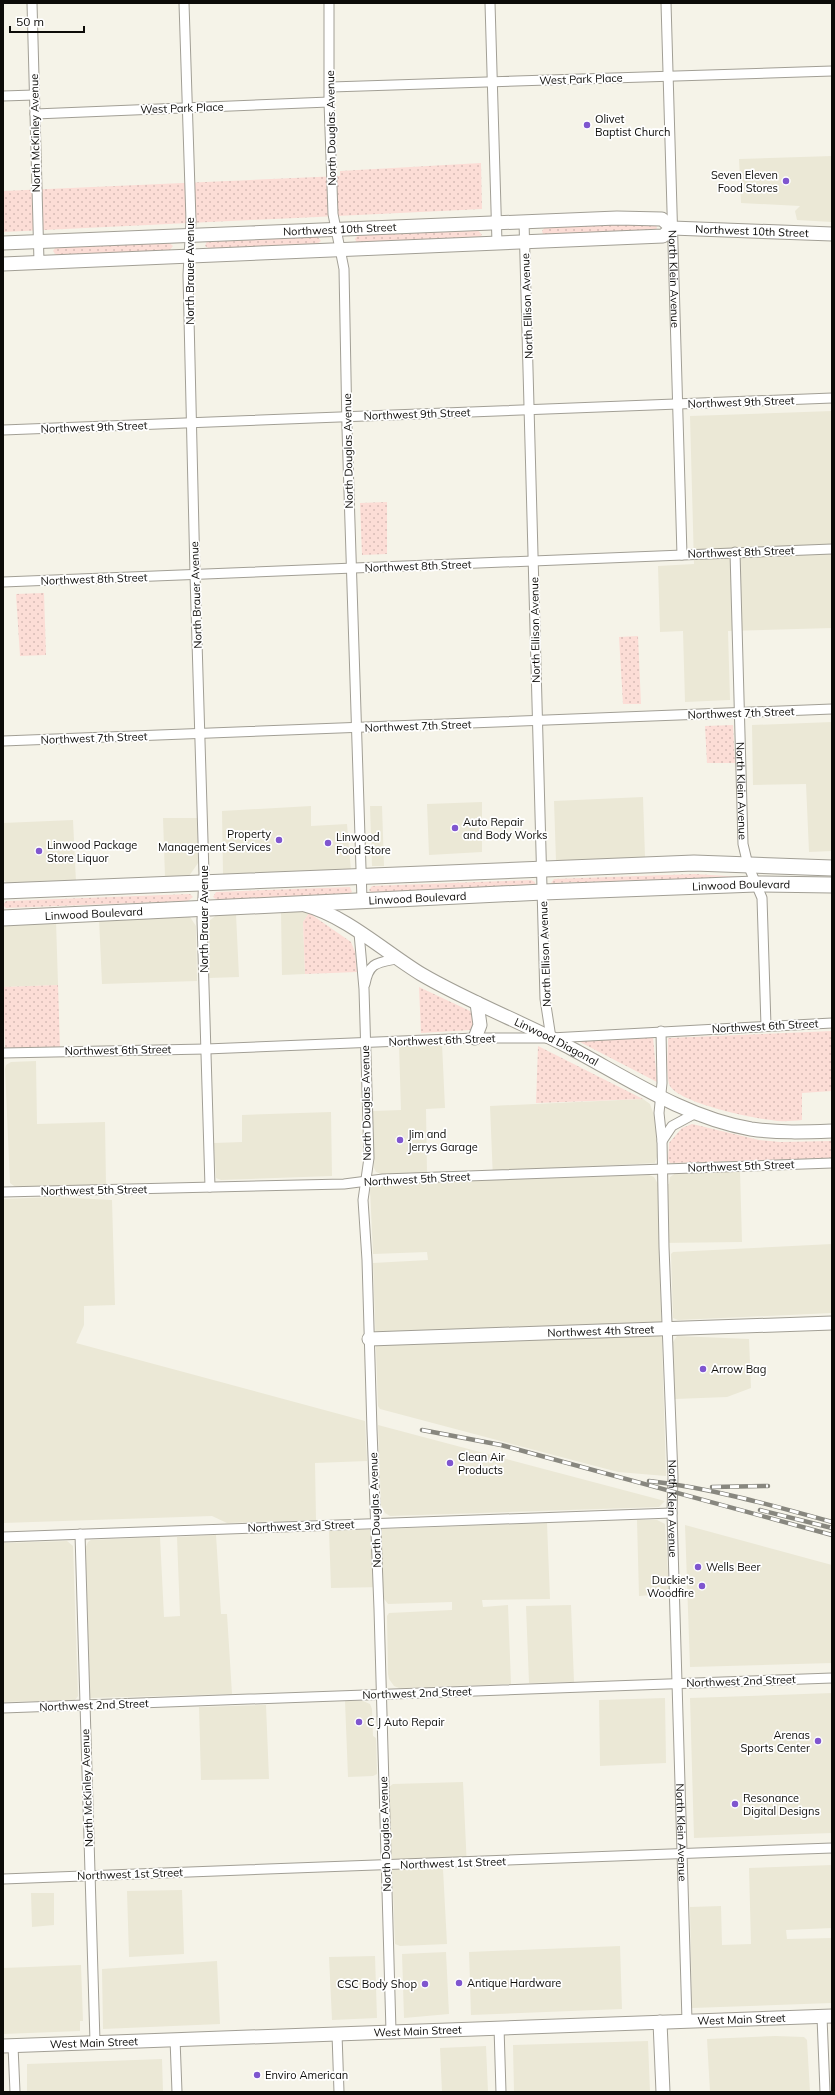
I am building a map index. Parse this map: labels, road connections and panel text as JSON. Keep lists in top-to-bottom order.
{
  "streets": {
    "main road": [
      "Northwest 10th Street",
      "Linwood Boulevard",
      "Linwood Diagonal",
      "Northwest 4th Street",
      "West Main Street"
    ],
    "street": [
      "West Park Place",
      "North Douglas Avenue",
      "North McKinley Avenue",
      "North Brauer Avenue",
      "North Klein Avenue",
      "North Ellison Avenue",
      "Northwest 9th Street",
      "Northwest 8th Street",
      "Northwest 7th Street",
      "Northwest 6th Street",
      "Northwest 5th Street",
      "Northwest 3rd Street",
      "Northwest 2nd Street",
      "Northwest 1st Street"
    ]
  },
  "crossings": [
    ["West Park Place", "North Douglas Avenue"],
    ["West Park Place", "North McKinley Avenue"],
    ["West Park Place", "North Brauer Avenue"],
    ["West Park Place", "North Klein Avenue"],
    ["North Douglas Avenue", "Northwest 10th Street"],
    ["North Douglas Avenue", "Northwest 9th Street"],
    ["North Douglas Avenue", "Northwest 8th Street"],
    ["North Douglas Avenue", "Northwest 7th Street"],
    ["North Douglas Avenue", "Linwood Boulevard"],
    ["North Douglas Avenue", "Northwest 6th Street"],
    ["North Douglas Avenue", "Linwood Diagonal"],
    ["North Douglas Avenue", "Northwest 5th Street"],
    ["North Douglas Avenue", "Northwest 4th Street"],
    ["North Douglas Avenue", "Northwest 3rd Street"],
    ["North Douglas Avenue", "Northwest 2nd Street"],
    ["North Douglas Avenue", "Northwest 1st Street"],
    ["North Douglas Avenue", "West Main Street"],
    ["North McKinley Avenue", "Northwest 10th Street"],
    ["North McKinley Avenue", "Northwest 3rd Street"],
    ["North McKinley Avenue", "Northwest 2nd Street"],
    ["North McKinley Avenue", "Northwest 1st Street"],
    ["North McKinley Avenue", "West Main Street"],
    ["Northwest 10th Street", "North Brauer Avenue"],
    ["Northwest 10th Street", "North Klein Avenue"],
    ["Northwest 10th Street", "North Ellison Avenue"],
    ["North Brauer Avenue", "Northwest 9th Street"],
    ["North Brauer Avenue", "Northwest 8th Street"],
    ["North Brauer Avenue", "Northwest 7th Street"],
    ["North Brauer Avenue", "Linwood Boulevard"],
    ["North Brauer Avenue", "Northwest 6th Street"],
    ["North Brauer Avenue", "Northwest 5th Street"],
    ["North Klein Avenue", "Northwest 9th Street"],
    ["North Klein Avenue", "Northwest 8th Street"],
    ["North Klein Avenue", "Northwest 7th Street"],
    ["North Klein Avenue", "Linwood Boulevard"],
    ["North Klein Avenue", "Northwest 6th Street"],
    ["North Klein Avenue", "Linwood Diagonal"],
    ["North Klein Avenue", "Northwest 5th Street"],
    ["North Klein Avenue", "Northwest 4th Street"],
    ["North Klein Avenue", "Northwest 3rd Street"],
    ["North Klein Avenue", "Northwest 2nd Street"],
    ["North Klein Avenue", "Northwest 1st Street"],
    ["North Klein Avenue", "West Main Street"],
    ["North Ellison Avenue", "Northwest 9th Street"],
    ["North Ellison Avenue", "Northwest 8th Street"],
    ["North Ellison Avenue", "Northwest 7th Street"],
    ["North Ellison Avenue", "Linwood Boulevard"],
    ["North Ellison Avenue", "Northwest 6th Street"],
    ["North Ellison Avenue", "Linwood Diagonal"],
    ["Linwood Boulevard", "Linwood Diagonal"],
    ["Northwest 6th Street", "Linwood Diagonal"]
  ],
  "places": [
    "Olivet Baptist Church",
    "Seven Eleven Food Stores",
    "Auto Repair and Body Works",
    "Property Management Services",
    "Linwood Food Store",
    "Linwood Package Store Liquor",
    "Jim and Jerrys Garage",
    "Arrow Bag",
    "Clean Air Products",
    "Wells Beer",
    "Duckie's Woodfire",
    "C J Auto Repair",
    "Arenas Sports Center",
    "Resonance Digital Designs",
    "Antique Hardware",
    "CSC Body Shop",
    "Enviro American"
  ],
  "scale_bar": "50 m"
}
